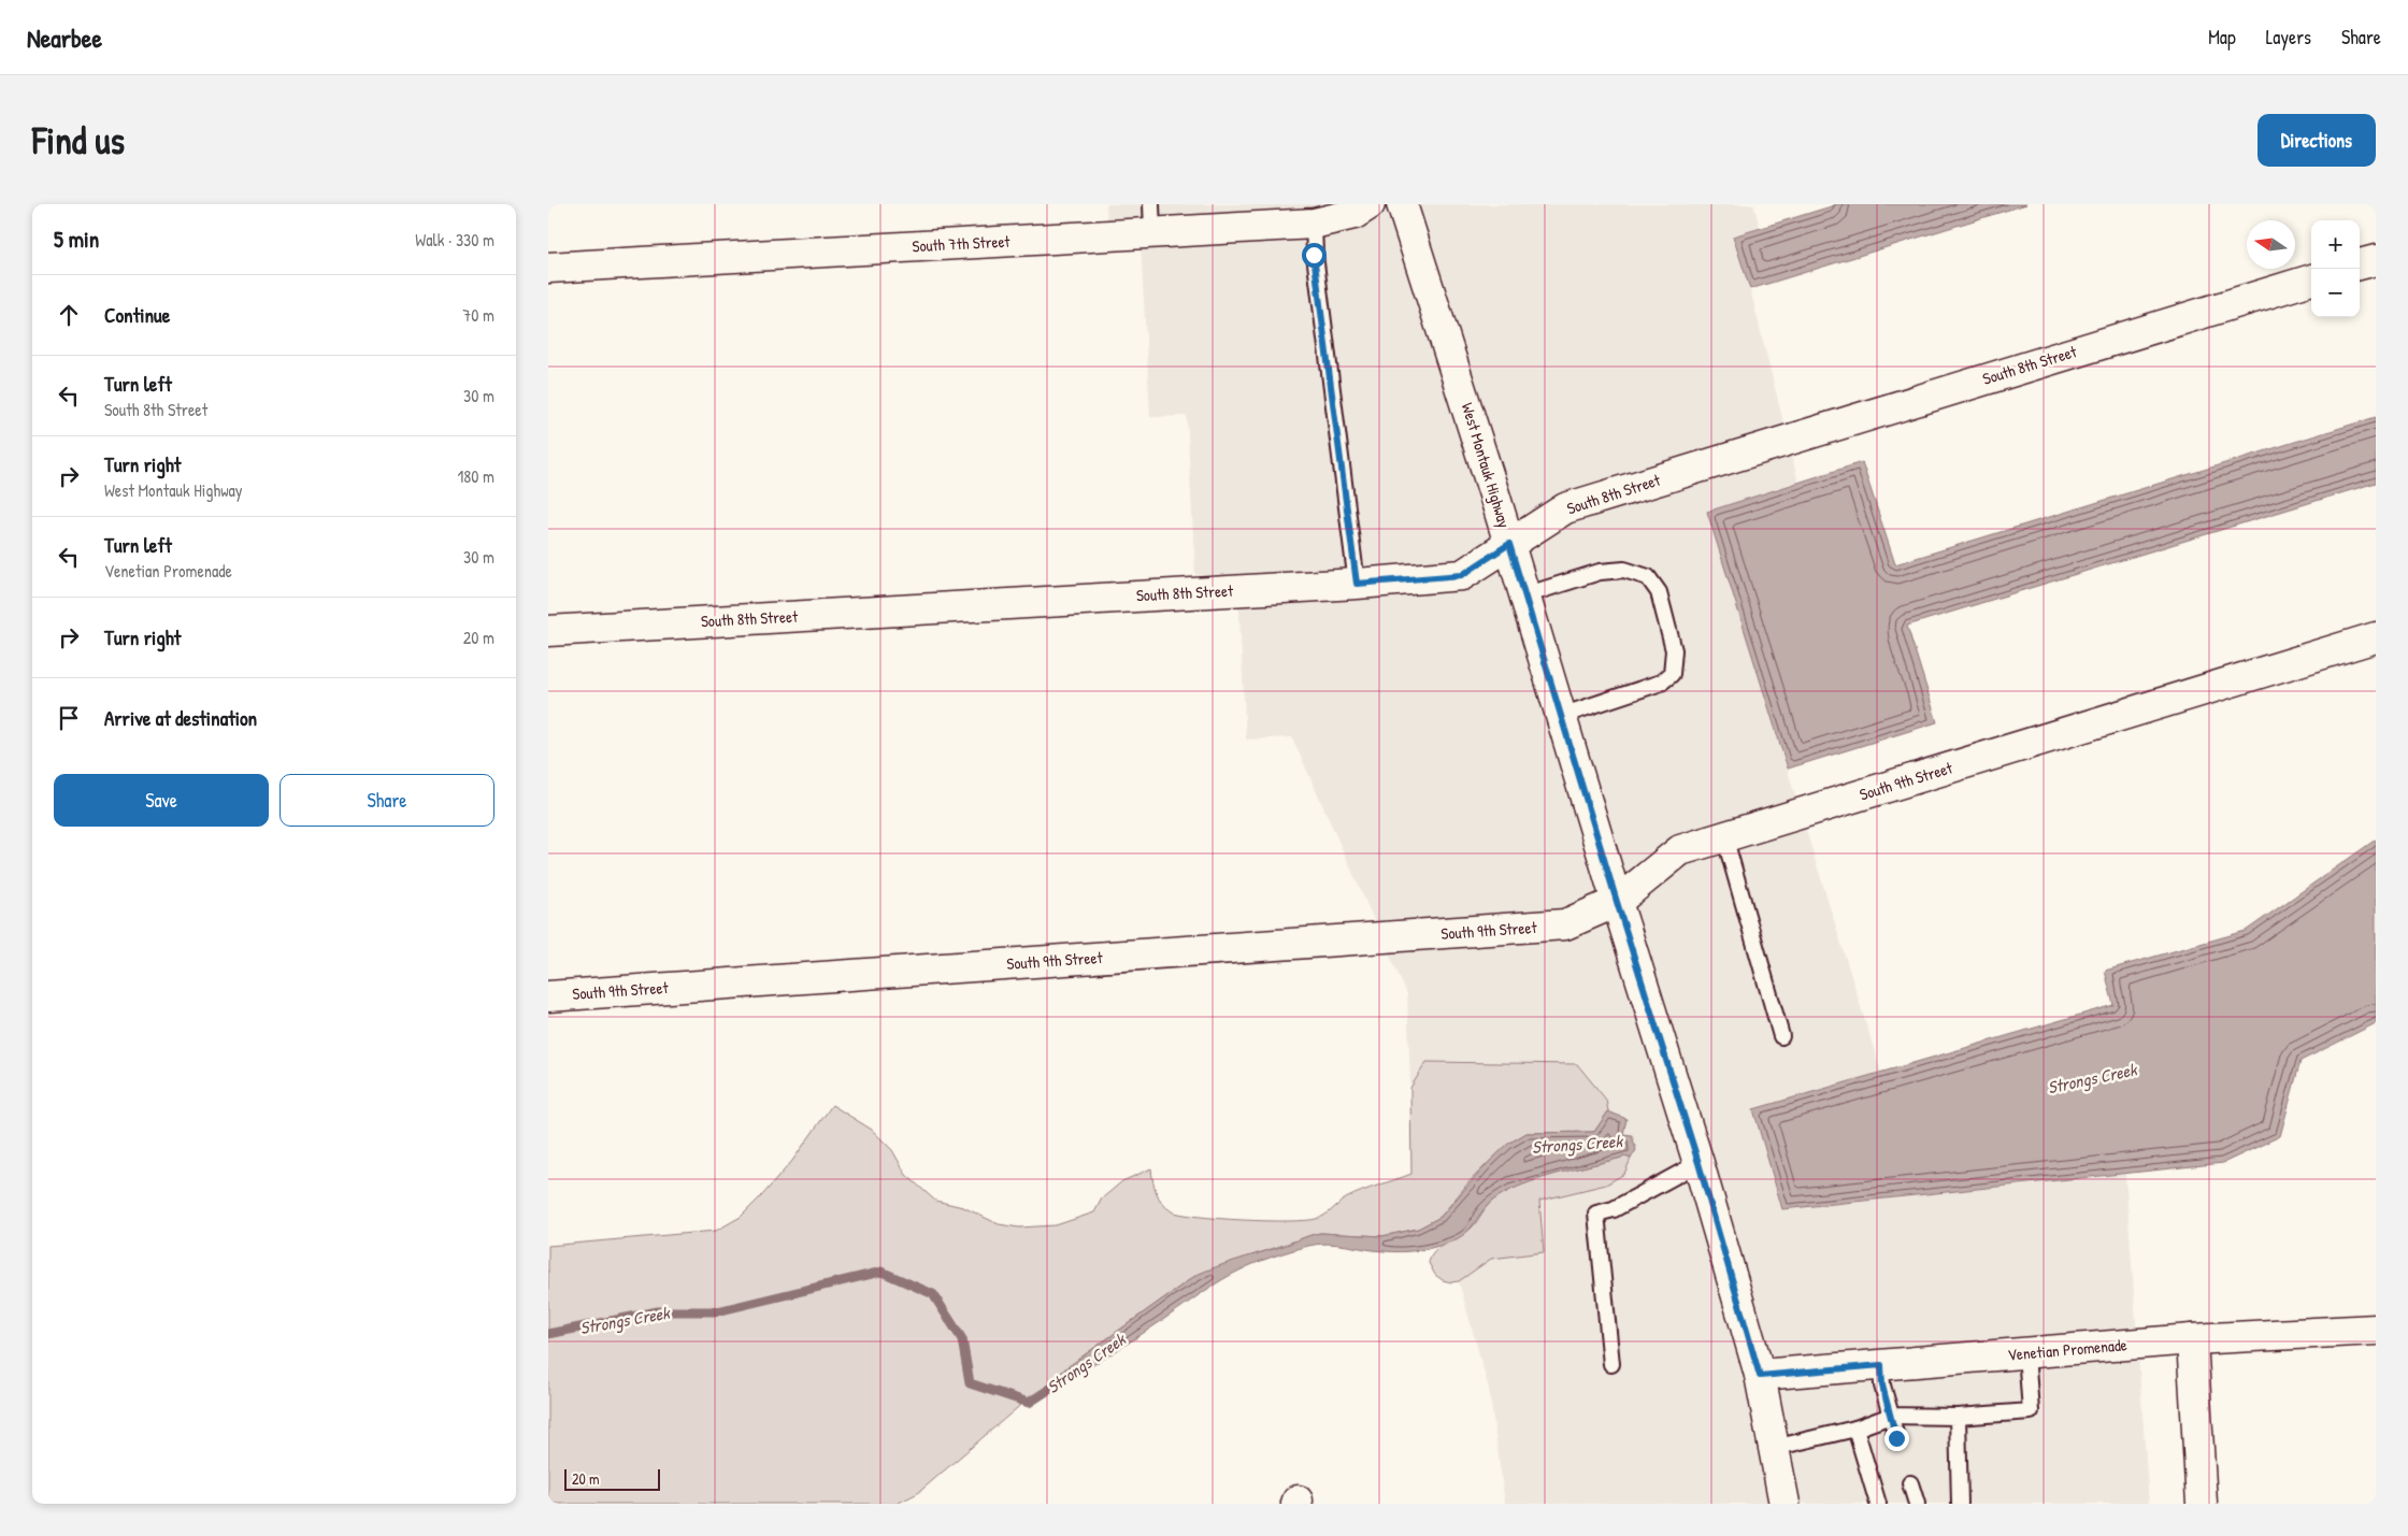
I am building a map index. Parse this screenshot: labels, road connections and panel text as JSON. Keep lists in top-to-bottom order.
{
  "streets": {
    "street": [
      "South 7th Street",
      "South 8th Street",
      "West Montauk Highway",
      "South 9th Street",
      "Venetian Promenade"
    ]
  },
  "crossings": [
    ["South 8th Street", "West Montauk Highway"],
    ["West Montauk Highway", "South 9th Street"],
    ["West Montauk Highway", "Venetian Promenade"]
  ],
  "water": ["Strongs Creek"],
  "scale_bar": "20 m",
  "north": "left",
  "page": {
    "header": "Nearbee",
    "nav": ["Map", "Layers", "Share"],
    "buttons": [
      "Directions",
      ["Save", "Share"]
    ],
    "title": "Find us",
    "heading": ["5 min", "Walk · 330 m"],
    "map_buttons": ["+", "−"],
    "list": [
      ["Continue", "70 m"],
      ["Turn left", "South 8th Street", "30 m"],
      ["Turn right", "West Montauk Highway", "180 m"],
      ["Turn left", "Venetian Promenade", "30 m"],
      ["Turn right", "20 m"],
      "Arrive at destination"
    ],
    "scale": "20 m"
  }
}
